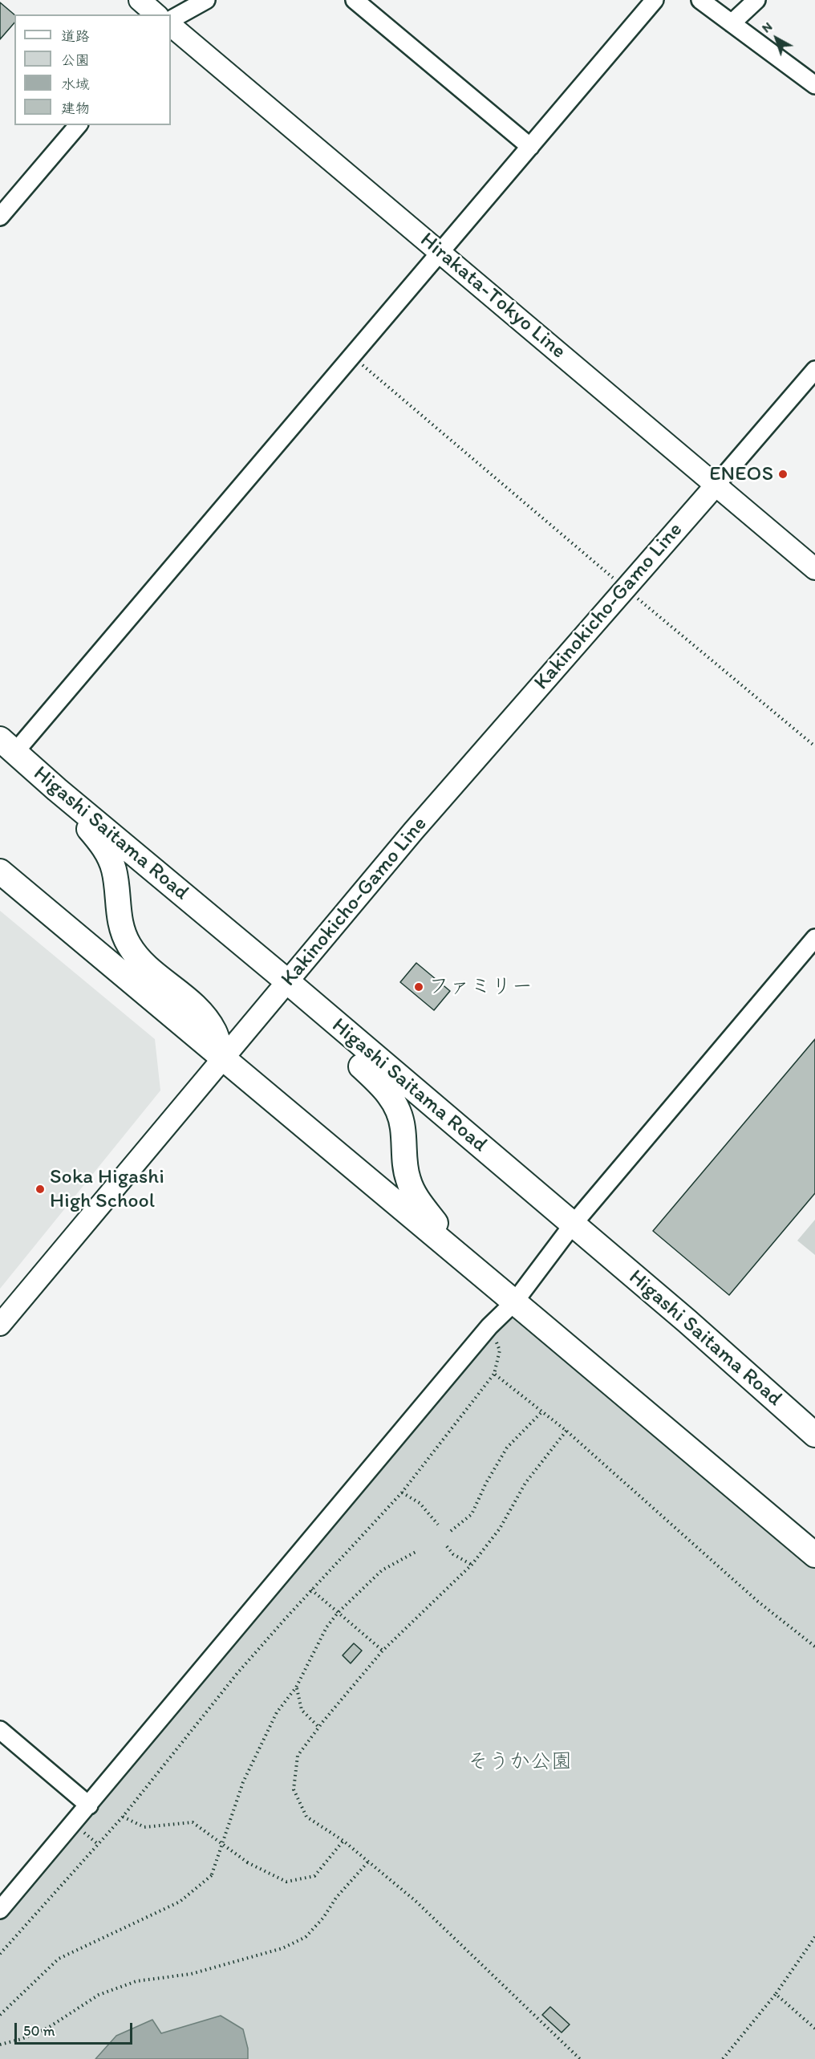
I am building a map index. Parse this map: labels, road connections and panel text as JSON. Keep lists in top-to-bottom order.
{
  "streets": {
    "highway": ["Higashi Saitama Road"],
    "main road": ["Hirakata-Tokyo Line", "Kakinokicho-Gamo Line"]
  },
  "crossings": [
    ["Hirakata-Tokyo Line", "Kakinokicho-Gamo Line"],
    ["Kakinokicho-Gamo Line", "Higashi Saitama Road"]
  ],
  "parks": ["そうか公園"],
  "places": ["ENEOS", "ファミリー", "Soka Higashi High School"],
  "legend": [
    "道路",
    "公園",
    "水域",
    "建物"
  ],
  "scale_bar": "50 m",
  "north": "top left"
}
